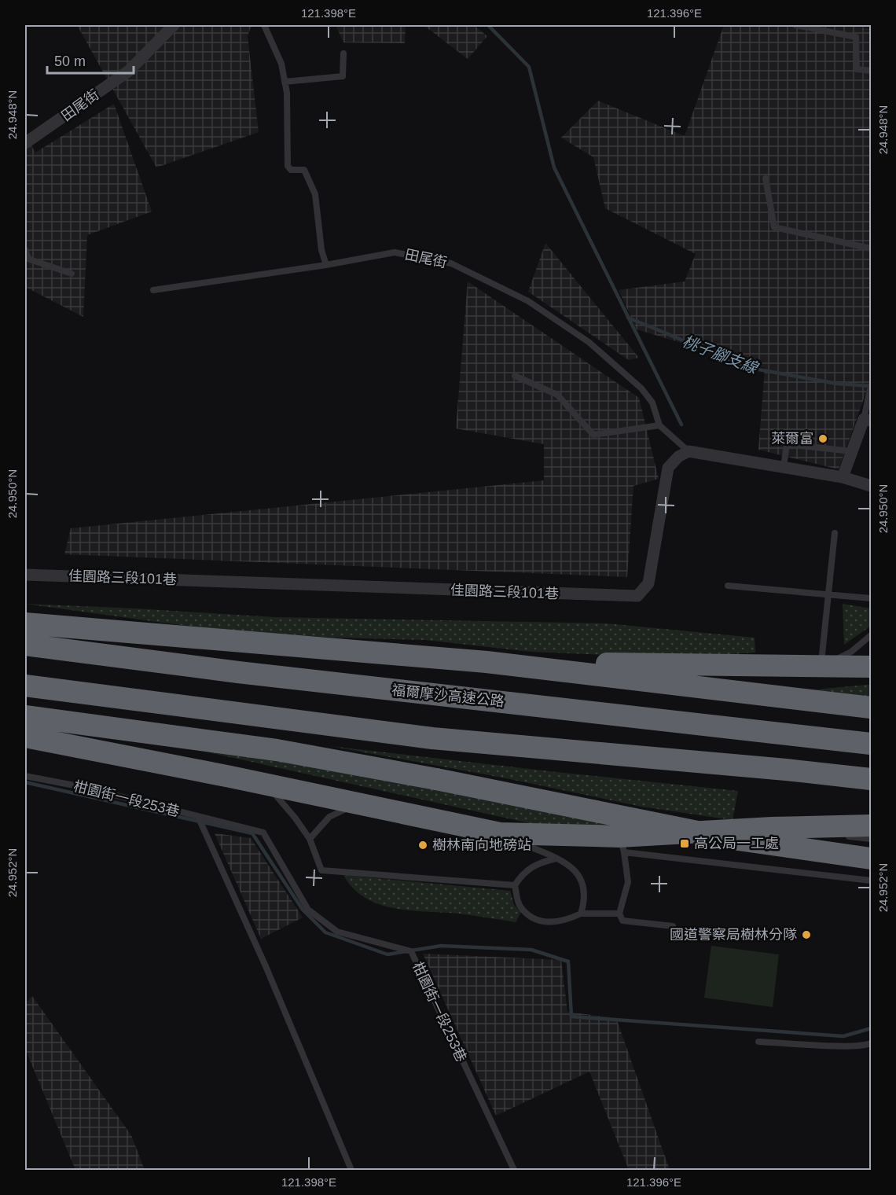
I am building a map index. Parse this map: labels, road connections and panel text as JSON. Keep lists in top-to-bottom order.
{
  "streets": {
    "highway": ["福爾摩沙高速公路"],
    "street": ["田尾街", "佳園路三段101巷"],
    "lane": ["柑園街一段253巷"]
  },
  "water": ["桃子腳支線"],
  "places": {
    "other": ["萊爾富", "樹林南向地磅站", "國道警察局樹林分隊"],
    "transit": ["高公局一工處"]
  },
  "scale_bar": "50 m",
  "coordinates": [
    "121.398°E",
    "121.396°E",
    "24.948°N",
    "24.950°N",
    "24.952°N"
  ]
}
